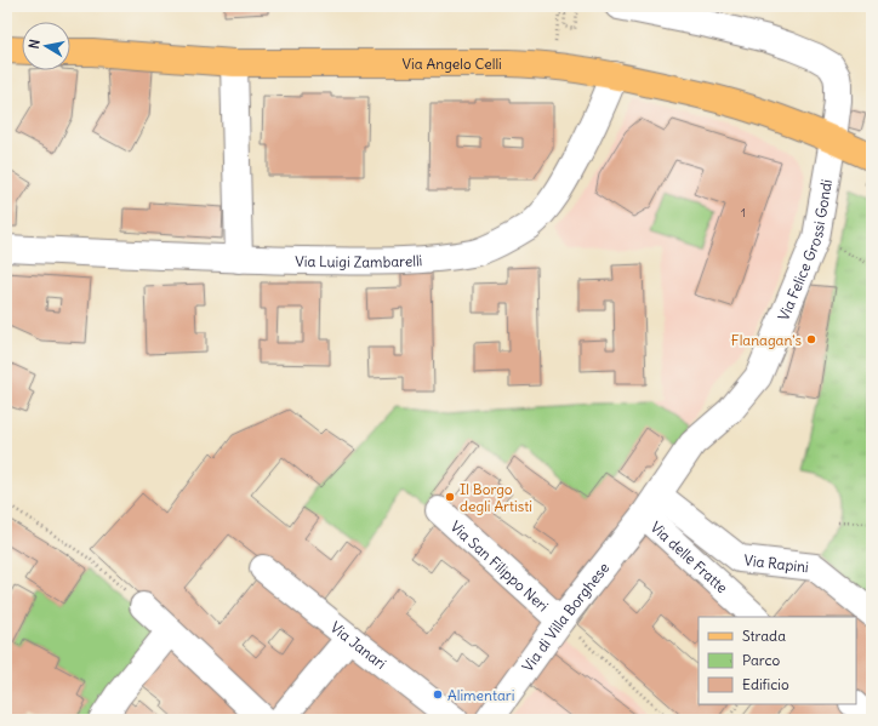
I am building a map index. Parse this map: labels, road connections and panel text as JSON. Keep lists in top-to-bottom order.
{
  "streets": {
    "main road": ["Via Angelo Celli"],
    "street": [
      "Via Felice Grossi Gondi",
      "Via Luigi Zambarelli",
      "Via delle Fratte",
      "Via Rapini",
      "Via San Filippo Neri",
      "Via di Villa Borghese",
      "Via Janari"
    ]
  },
  "crossings": [
    ["Via Angelo Celli", "Via Felice Grossi Gondi"],
    ["Via Angelo Celli", "Via Luigi Zambarelli"],
    ["Via Felice Grossi Gondi", "Via delle Fratte"],
    ["Via Felice Grossi Gondi", "Via Rapini"],
    ["Via Felice Grossi Gondi", "Via di Villa Borghese"],
    ["Via delle Fratte", "Via Rapini"],
    ["Via delle Fratte", "Via di Villa Borghese"],
    ["Via Rapini", "Via di Villa Borghese"],
    ["Via San Filippo Neri", "Via di Villa Borghese"]
  ],
  "places": ["Flanagan's", "Il Borgo degli Artisti", "Alimentari"],
  "house_numbers": ["1"],
  "legend": ["Strada", "Parco", "Edificio"],
  "north": "left"
}
